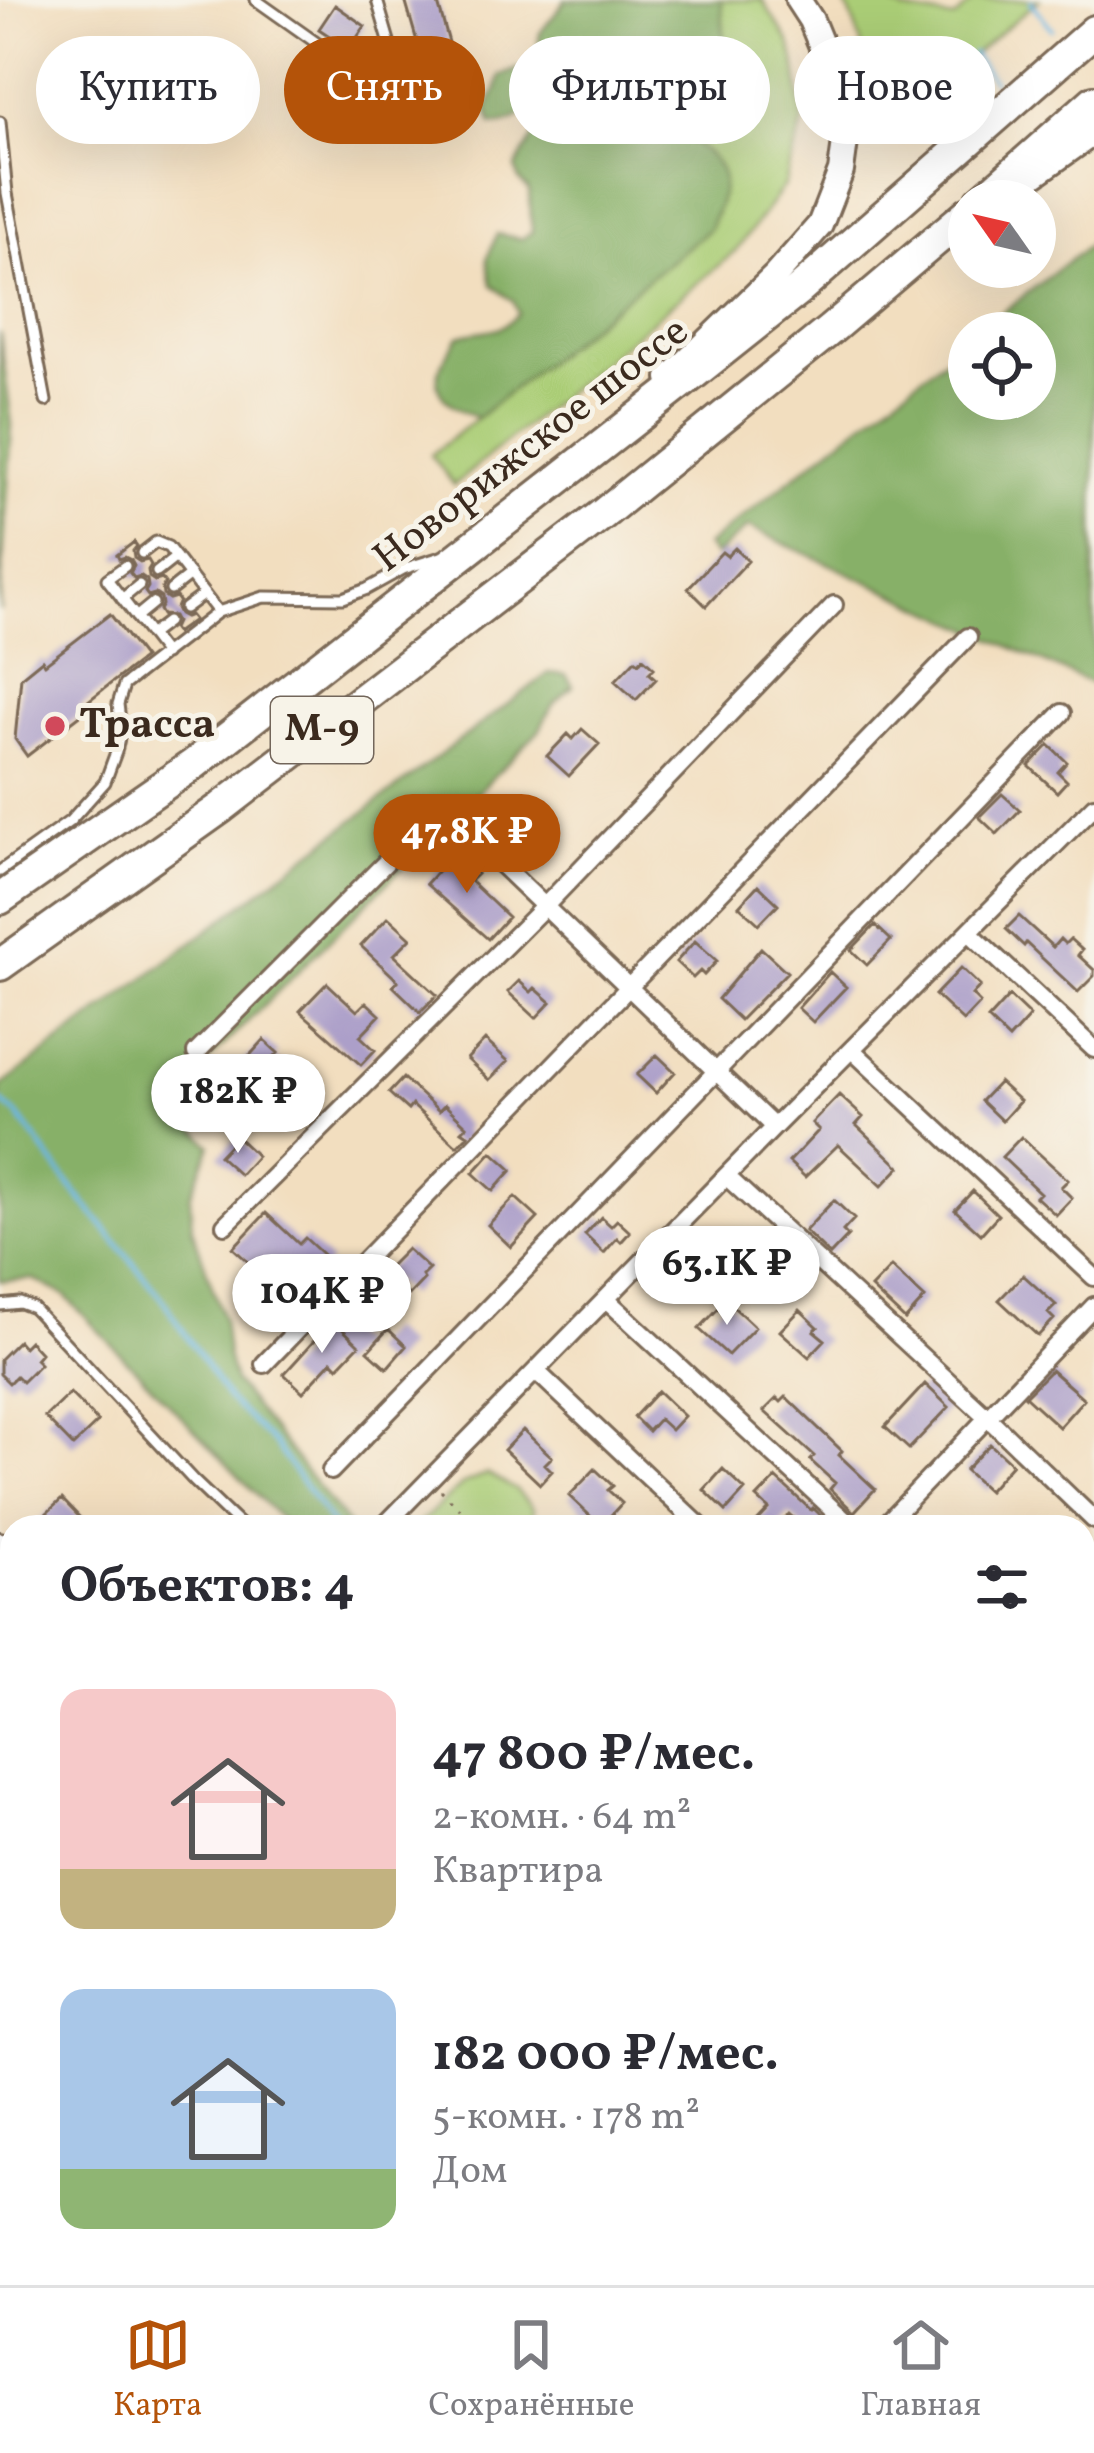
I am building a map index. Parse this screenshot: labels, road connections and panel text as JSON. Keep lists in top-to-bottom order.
{
  "streets": {
    "highway": ["Новорижское шоссе", "М-9"]
  },
  "crossings": [
    ["Новорижское шоссе", "М-9"]
  ],
  "places": ["Трасса"],
  "north": "top left",
  "page": {
    "chip": [
      "Купить",
      "Снять",
      "Фильтры",
      "Новое"
    ],
    "price": [
      "47.8K ₽",
      "182K ₽",
      "63.1K ₽",
      "104K ₽"
    ],
    "heading": "Объектов: 4",
    "list": [
      {
        "name": "47 800 ₽/мес.",
        "note": "2-комн. · 64 m² · Квартира"
      },
      {
        "name": "182 000 ₽/мес.",
        "note": "5-комн. · 178 m² · Дом"
      }
    ],
    "tabs": ["Карта", "Сохранённые", "Главная"]
  }
}
